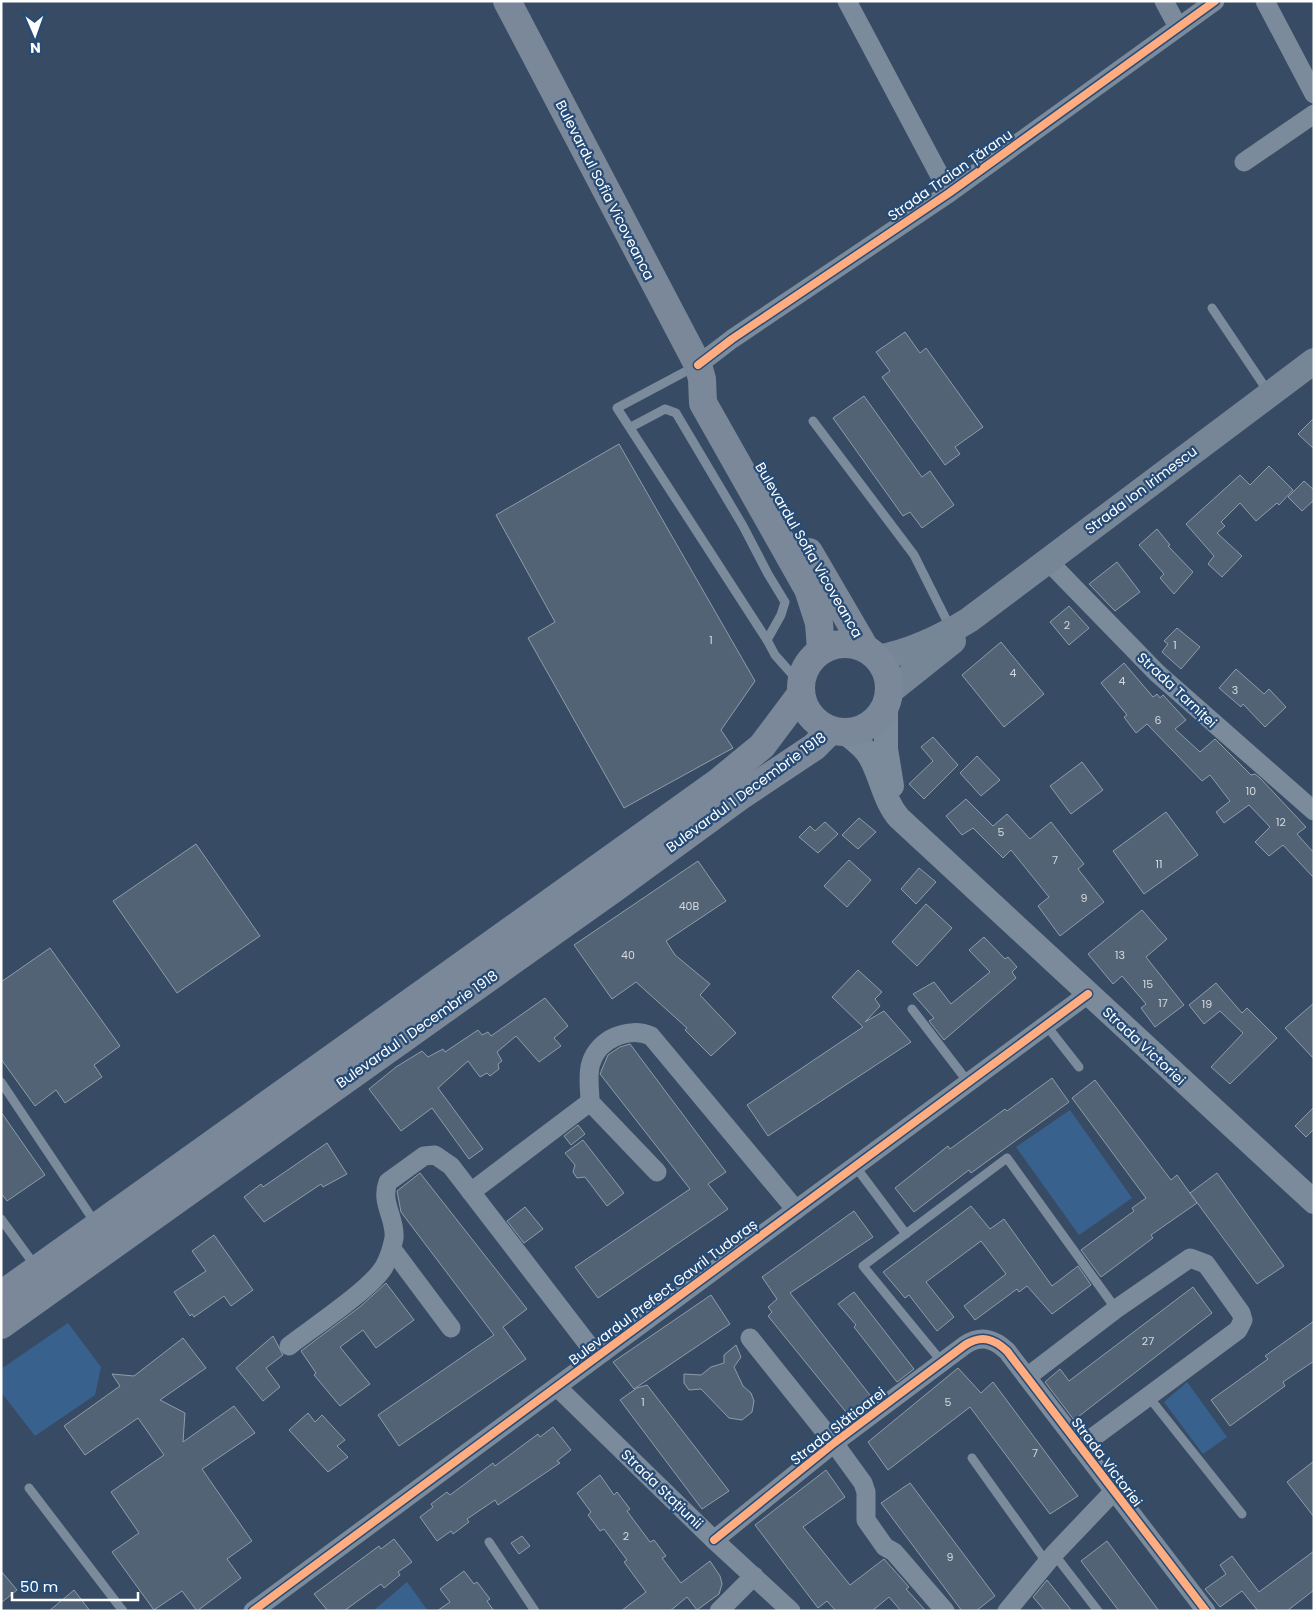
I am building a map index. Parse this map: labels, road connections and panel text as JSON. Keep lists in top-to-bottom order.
{
  "streets": {
    "main road": ["Bulevardul Sofia Vicoveanca", "Strada Ion Irimescu", "Bulevardul 1 Decembrie 1918"],
    "street": [
      "Strada Traian Țăranu",
      "Strada Tarniței",
      "Strada Victoriei",
      "Bulevardul Prefect Gavril Tudoraș",
      "Strada Slătioarei",
      "Strada Stațiunii"
    ]
  },
  "crossings": [
    ["Strada Traian Țăranu", "Bulevardul Sofia Vicoveanca"],
    ["Bulevardul Sofia Vicoveanca", "Strada Ion Irimescu"],
    ["Bulevardul Sofia Vicoveanca", "Bulevardul 1 Decembrie 1918"],
    ["Bulevardul Sofia Vicoveanca", "Strada Victoriei"],
    ["Strada Ion Irimescu", "Strada Tarniței"],
    ["Strada Ion Irimescu", "Bulevardul 1 Decembrie 1918"],
    ["Strada Ion Irimescu", "Strada Victoriei"],
    ["Bulevardul 1 Decembrie 1918", "Strada Victoriei"],
    ["Strada Victoriei", "Bulevardul Prefect Gavril Tudoraș"],
    ["Strada Victoriei", "Strada Slătioarei"],
    ["Bulevardul Prefect Gavril Tudoraș", "Strada Stațiunii"],
    ["Strada Slătioarei", "Strada Stațiunii"]
  ],
  "house_numbers": [
    "2",
    "1",
    "1",
    "4",
    "4",
    "3",
    "6",
    "10",
    "12",
    "5",
    "7",
    "11",
    "9",
    "40B",
    "40",
    "13",
    "15",
    "17",
    "19",
    "27",
    "1",
    "5",
    "7",
    "2",
    "9"
  ],
  "scale_bar": "50 m",
  "north": "bottom"
}
